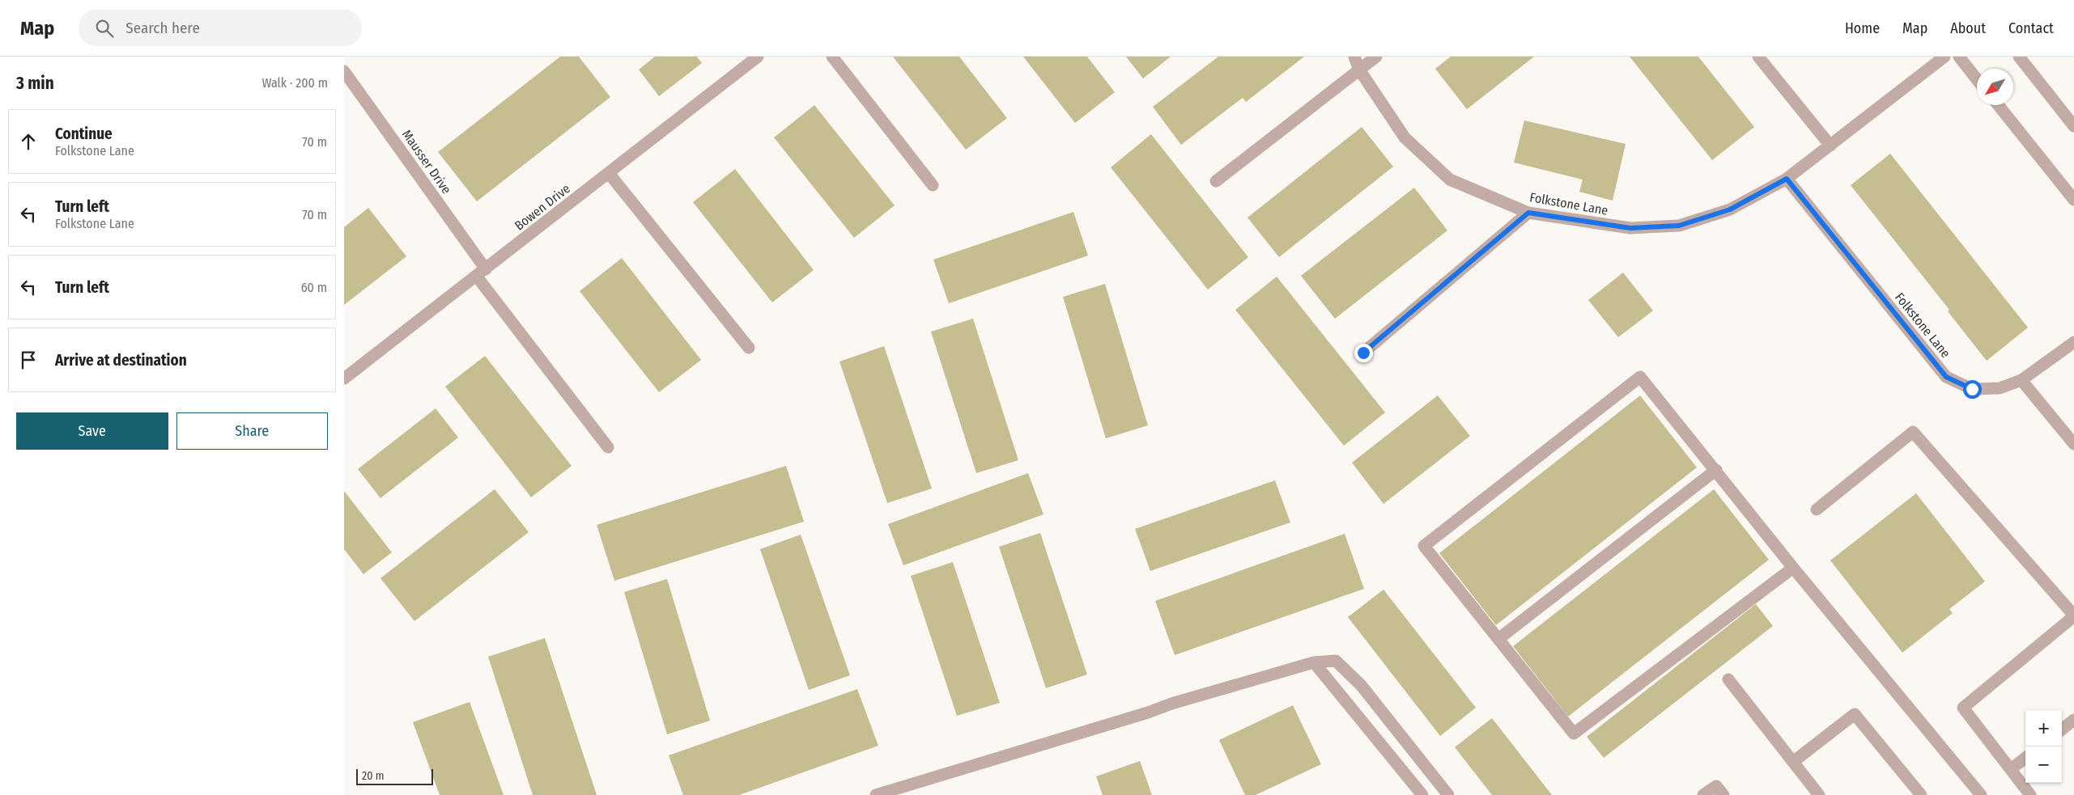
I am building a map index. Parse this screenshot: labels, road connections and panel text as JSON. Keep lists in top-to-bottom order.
{
  "streets": {
    "street": ["Mausser Drive", "Folkstone Lane", "Bowen Drive"]
  },
  "crossings": [
    ["Mausser Drive", "Bowen Drive"]
  ],
  "scale_bar": "20 m",
  "north": "bottom left",
  "page": {
    "header": "Map",
    "search": "Search here",
    "nav": [
      "Home",
      "Map",
      "About",
      "Contact"
    ],
    "heading": ["3 min", "Walk · 200 m"],
    "list": [
      ["Continue", "Folkstone Lane", "70 m"],
      ["Turn left", "Folkstone Lane", "70 m"],
      ["Turn left", "60 m"],
      "Arrive at destination"
    ],
    "buttons": ["Save", "Share"],
    "map_buttons": ["+", "−"],
    "scale": "20 m"
  }
}
